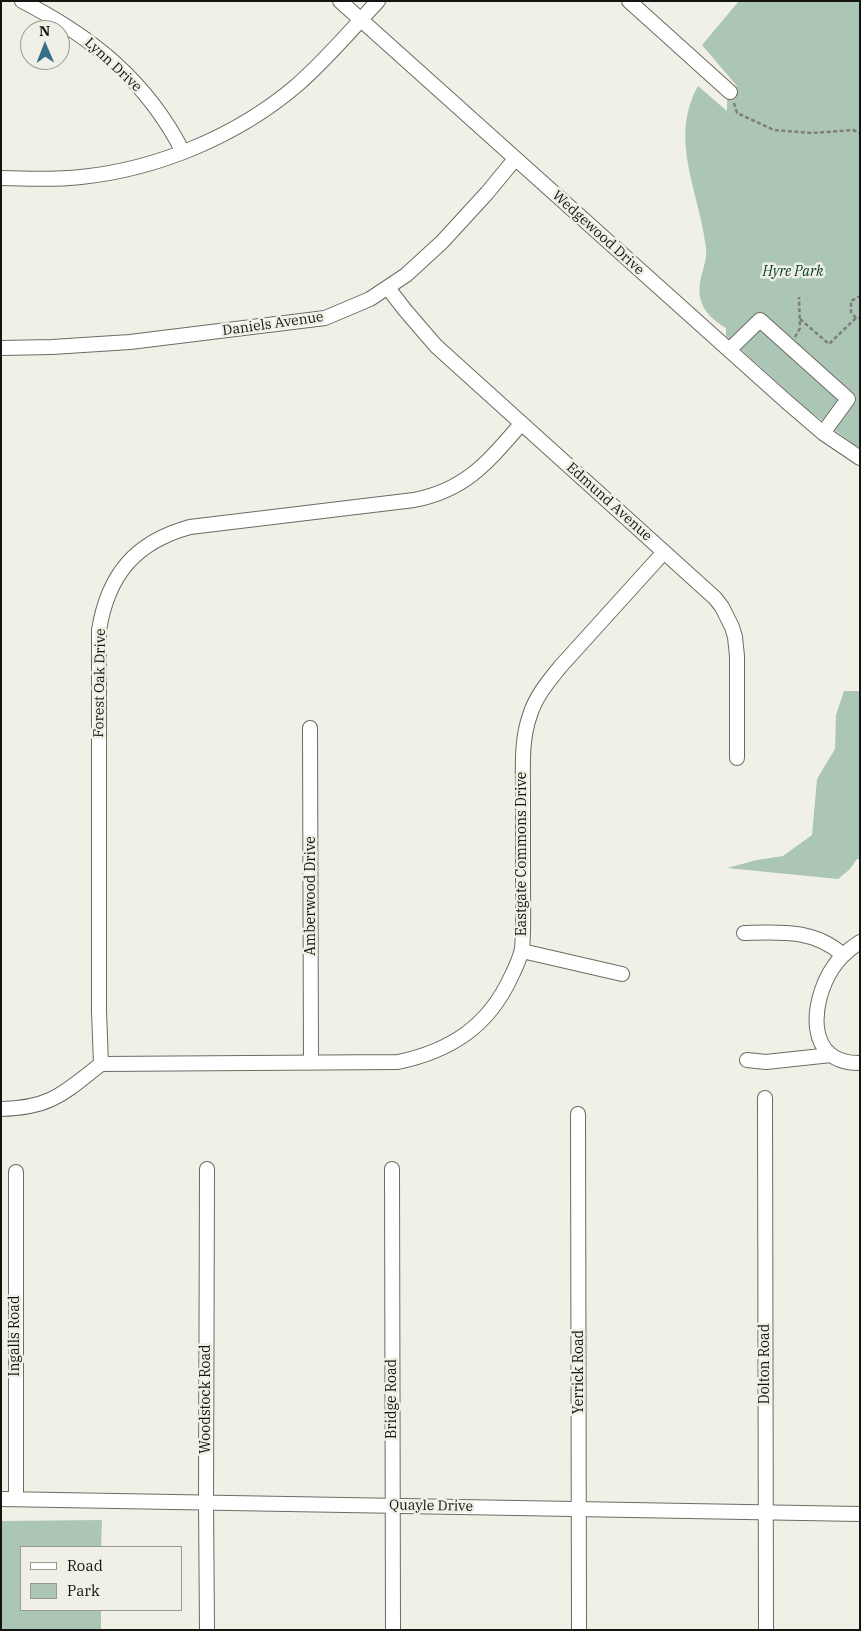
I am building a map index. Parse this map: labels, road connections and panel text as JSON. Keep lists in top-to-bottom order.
{
  "streets": {
    "street": [
      "Lynn Drive",
      "Wedgewood Drive",
      "Daniels Avenue",
      "Edmund Avenue",
      "Forest Oak Drive",
      "Eastgate Commons Drive",
      "Amberwood Drive",
      "Ingalls Road",
      "Dolton Road",
      "Yerrick Road",
      "Woodstock Road",
      "Bridge Road",
      "Quayle Drive"
    ]
  },
  "crossings": [
    ["Wedgewood Drive", "Daniels Avenue"],
    ["Daniels Avenue", "Edmund Avenue"],
    ["Edmund Avenue", "Forest Oak Drive"],
    ["Edmund Avenue", "Eastgate Commons Drive"],
    ["Forest Oak Drive", "Eastgate Commons Drive"],
    ["Eastgate Commons Drive", "Amberwood Drive"],
    ["Ingalls Road", "Quayle Drive"],
    ["Dolton Road", "Quayle Drive"],
    ["Yerrick Road", "Quayle Drive"],
    ["Woodstock Road", "Quayle Drive"],
    ["Bridge Road", "Quayle Drive"]
  ],
  "parks": ["Hyre Park"],
  "legend": ["Road", "Park"],
  "north": "top"
}
